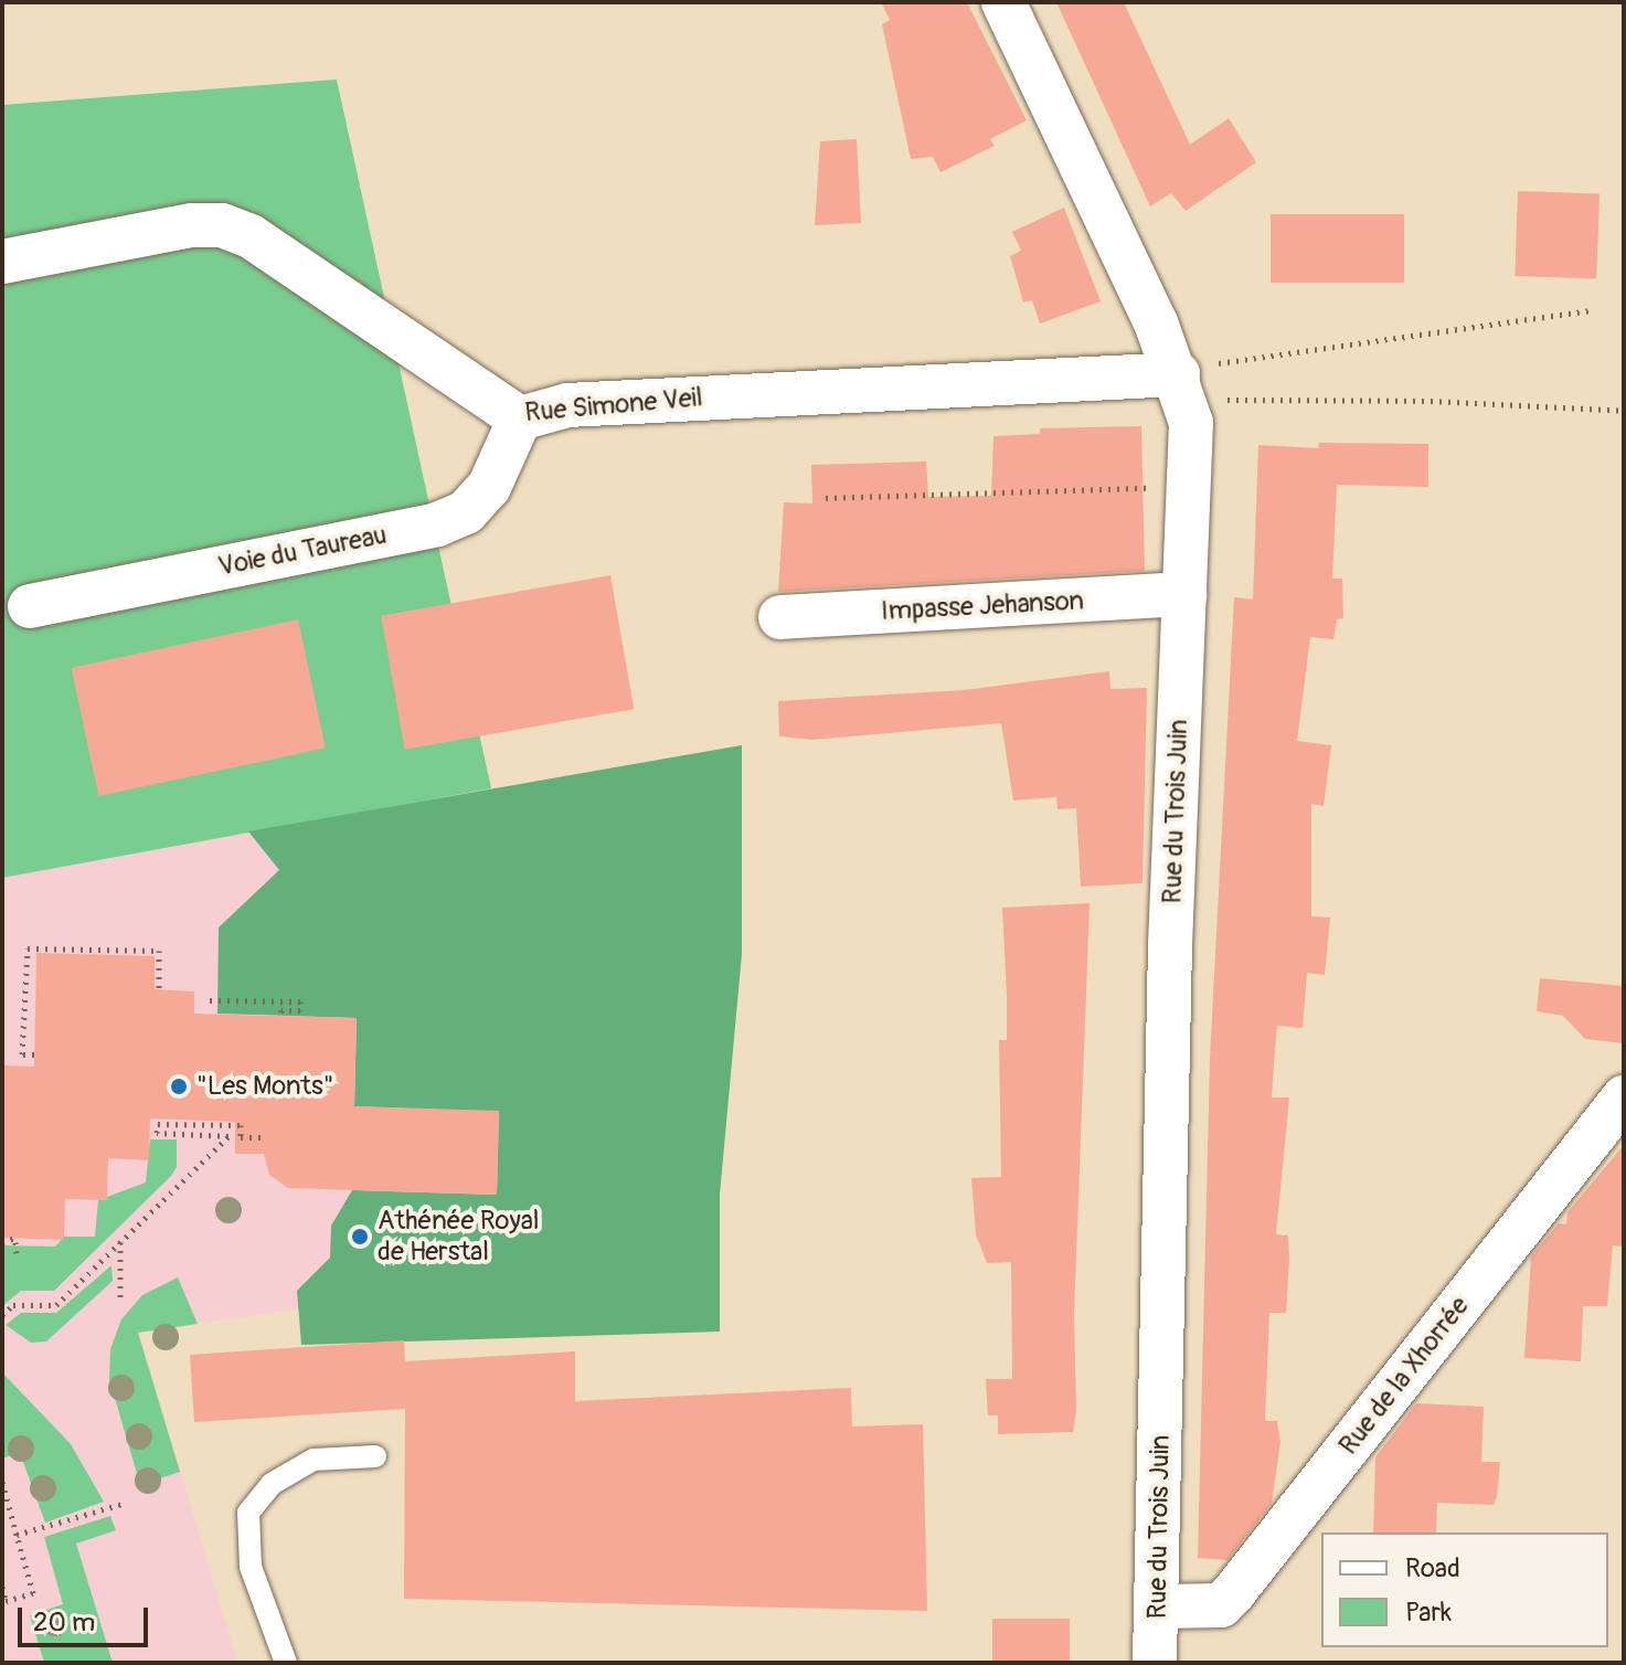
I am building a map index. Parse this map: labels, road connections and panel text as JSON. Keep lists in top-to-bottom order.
{
  "streets": {
    "street": [
      "Rue Simone Veil",
      "Voie du Taureau",
      "Impasse Jehanson",
      "Rue du Trois Juin",
      "Rue de la Xhorrée"
    ]
  },
  "crossings": [
    ["Rue Simone Veil", "Voie du Taureau"],
    ["Rue Simone Veil", "Rue du Trois Juin"],
    ["Impasse Jehanson", "Rue du Trois Juin"],
    ["Rue du Trois Juin", "Rue de la Xhorrée"]
  ],
  "places": ["\"Les Monts\"", "Athénée Royal de Herstal"],
  "legend": ["Road", "Park"],
  "scale_bar": "20 m"
}
